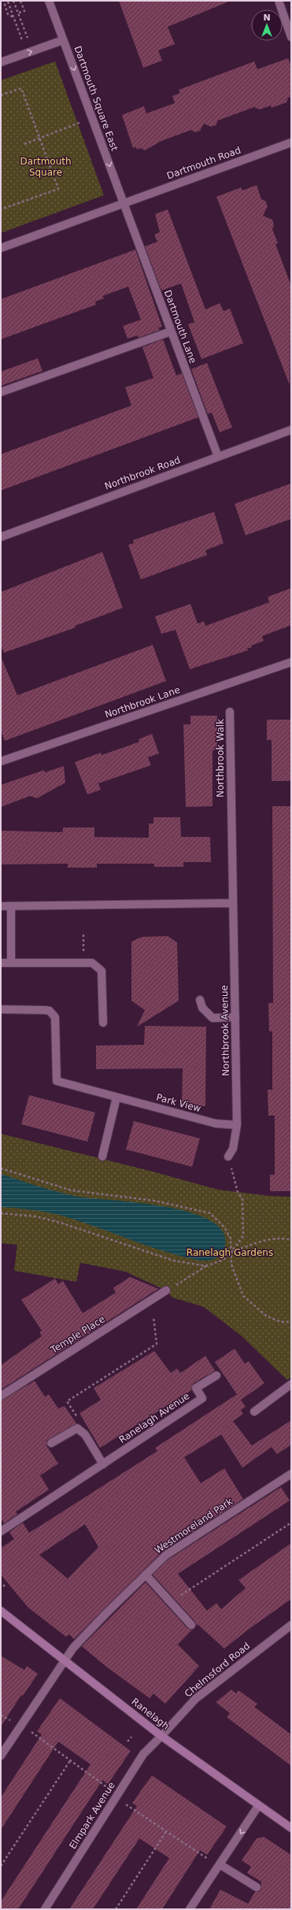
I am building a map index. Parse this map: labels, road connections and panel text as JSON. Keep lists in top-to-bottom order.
{
  "streets": {
    "main road": ["Ranelagh"],
    "street": [
      "Dartmouth Square East",
      "Dartmouth Road",
      "Dartmouth Lane",
      "Northbrook Road",
      "Northbrook Lane",
      "Northbrook Walk",
      "Northbrook Avenue",
      "Park View",
      "Temple Place",
      "Ranelagh Avenue",
      "Westmoreland Park",
      "Chelmsford Road",
      "Elmpark Avenue"
    ]
  },
  "crossings": [
    ["Dartmouth Square East", "Dartmouth Road"],
    ["Dartmouth Square East", "Dartmouth Lane"],
    ["Dartmouth Road", "Dartmouth Lane"],
    ["Dartmouth Lane", "Northbrook Road"],
    ["Northbrook Walk", "Northbrook Avenue"],
    ["Northbrook Avenue", "Park View"],
    ["Westmoreland Park", "Ranelagh"],
    ["Chelmsford Road", "Ranelagh"],
    ["Chelmsford Road", "Elmpark Avenue"],
    ["Ranelagh", "Elmpark Avenue"]
  ],
  "one_way": ["Dartmouth Square East"],
  "parks": ["Dartmouth Square", "Ranelagh Gardens"],
  "north": "top"
}
